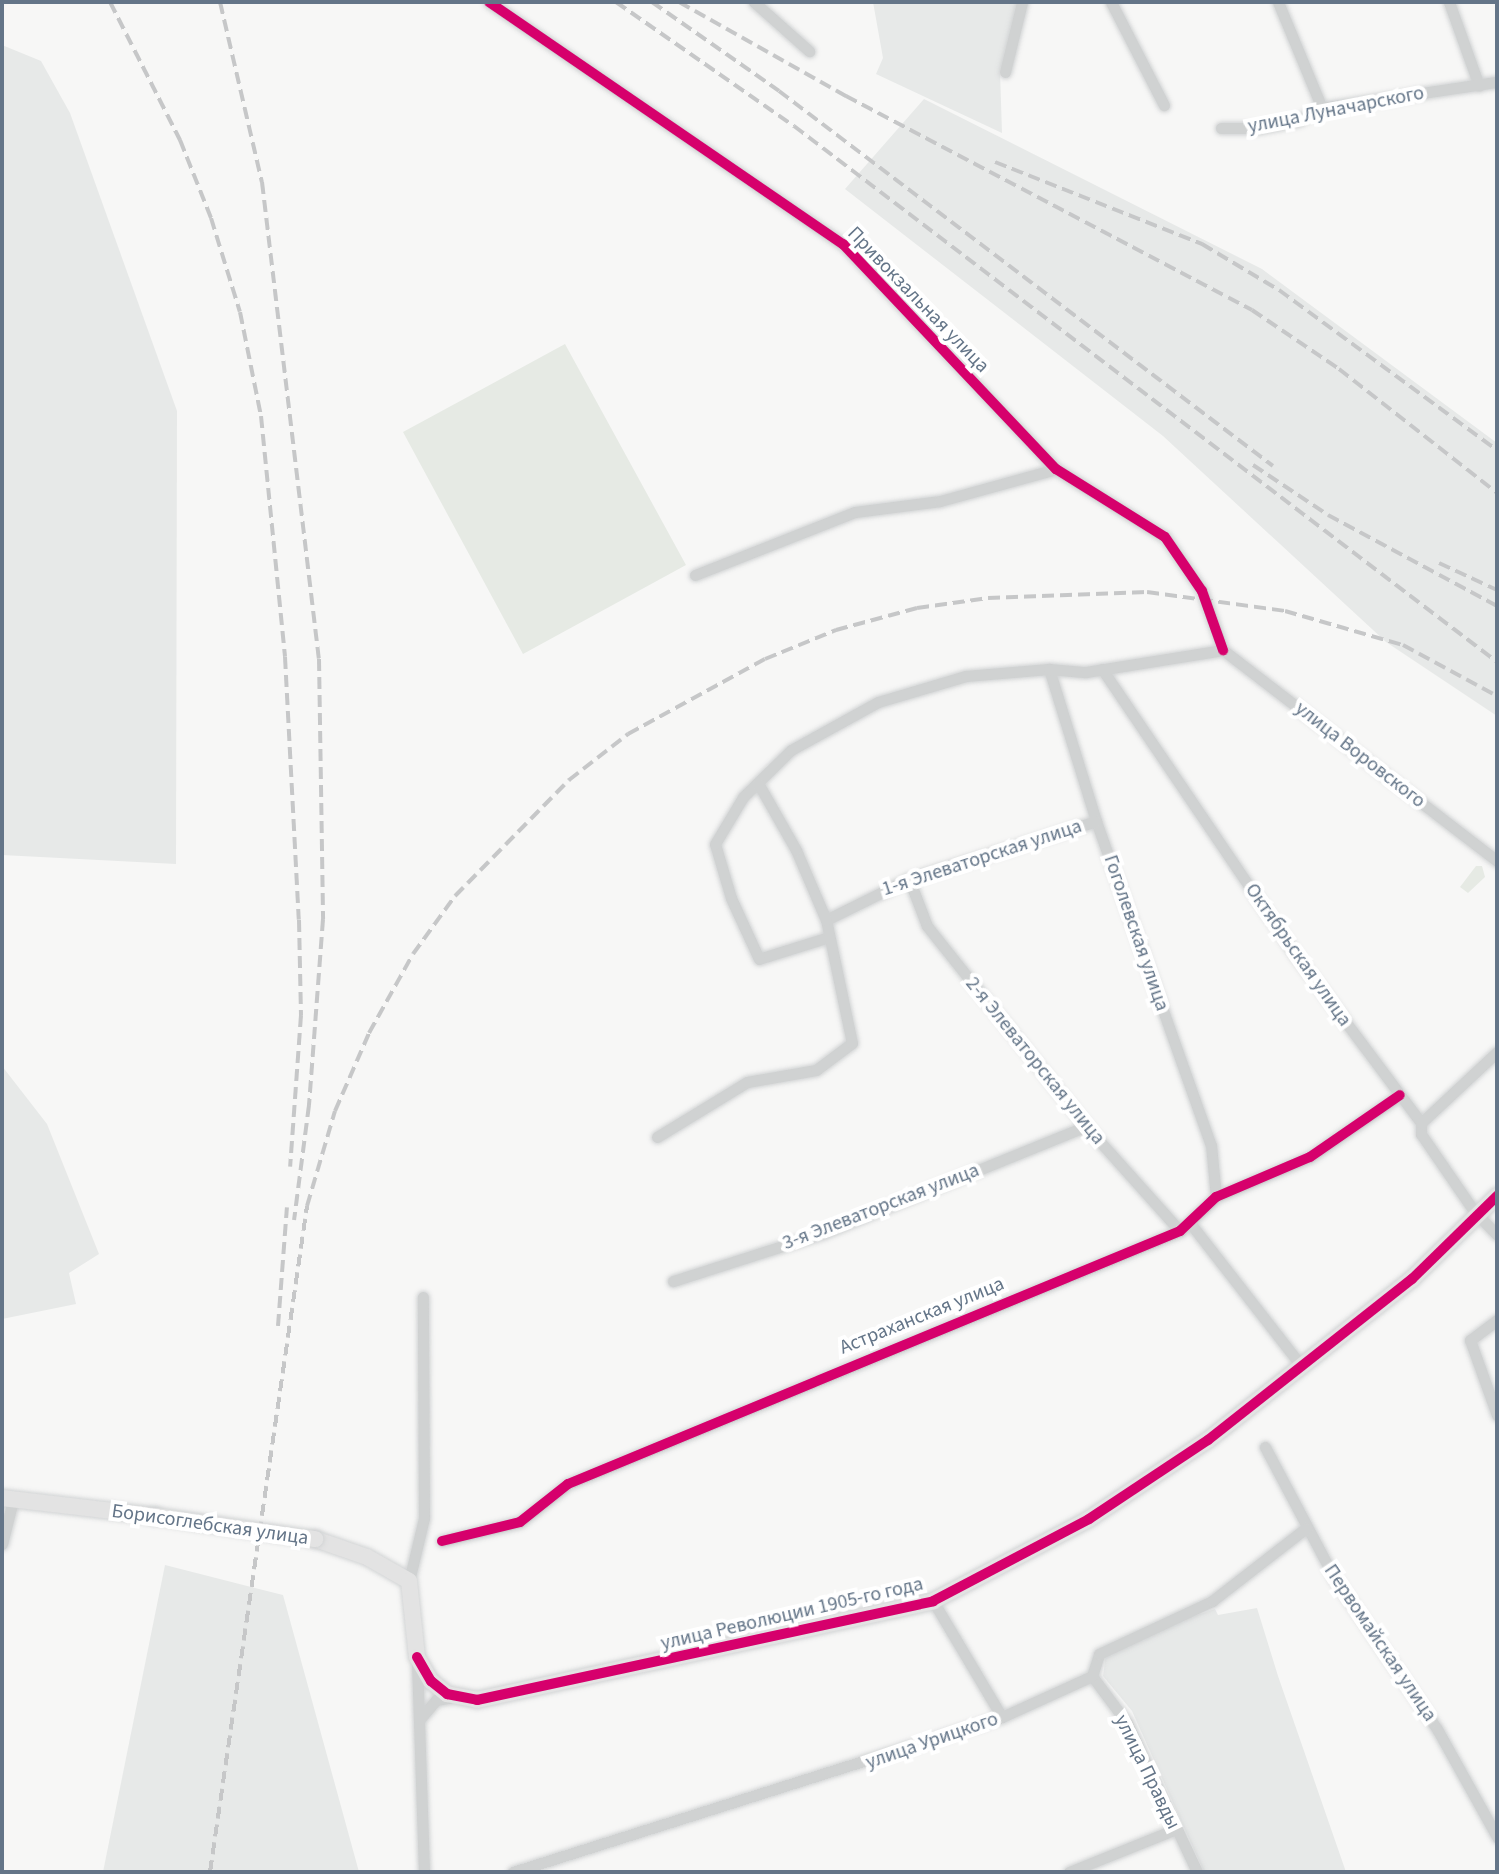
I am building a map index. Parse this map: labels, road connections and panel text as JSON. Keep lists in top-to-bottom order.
{
  "streets": {
    "street": [
      "улица Луначарского",
      "Привокзальная улица",
      "улица Воровского",
      "1-я Элеваторская улица",
      "Гоголевская улица",
      "Октябрьская улица",
      "2-я Элеваторская улица",
      "3-я Элеваторская улица",
      "Астраханская улица",
      "Борисоглебская улица",
      "улица Революции 1905-го года",
      "Первомайская улица",
      "улица Урицкого",
      "улица Правды"
    ]
  },
  "crossings": [
    ["Привокзальная улица", "улица Воровского"],
    ["1-я Элеваторская улица", "Гоголевская улица"],
    ["1-я Элеваторская улица", "2-я Элеваторская улица"],
    ["Гоголевская улица", "Астраханская улица"],
    ["Октябрьская улица", "Астраханская улица"],
    ["Октябрьская улица", "улица Революции 1905-го года"],
    ["2-я Элеваторская улица", "3-я Элеваторская улица"],
    ["2-я Элеваторская улица", "Астраханская улица"],
    ["Первомайская улица", "улица Урицкого"],
    ["улица Урицкого", "улица Правды"]
  ]
}
